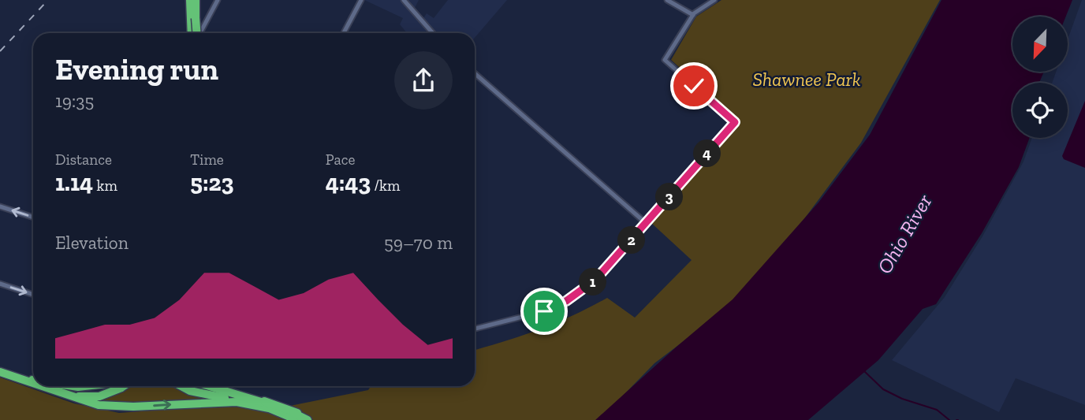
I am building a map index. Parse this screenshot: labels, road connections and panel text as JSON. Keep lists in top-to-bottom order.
{
  "water": ["Ohio River"],
  "parks": ["Shawnee Park"],
  "north": "bottom left",
  "page": {
    "heading": ["Evening run", "19:35"],
    "stats": [
      ["Distance", "1.14 km"],
      ["Time", "5:23"],
      ["Pace", "4:43 /km"]
    ],
    "pins": [
      "4",
      "3",
      "2",
      "1"
    ],
    "chart": ["Elevation", "59–70 m"]
  }
}
